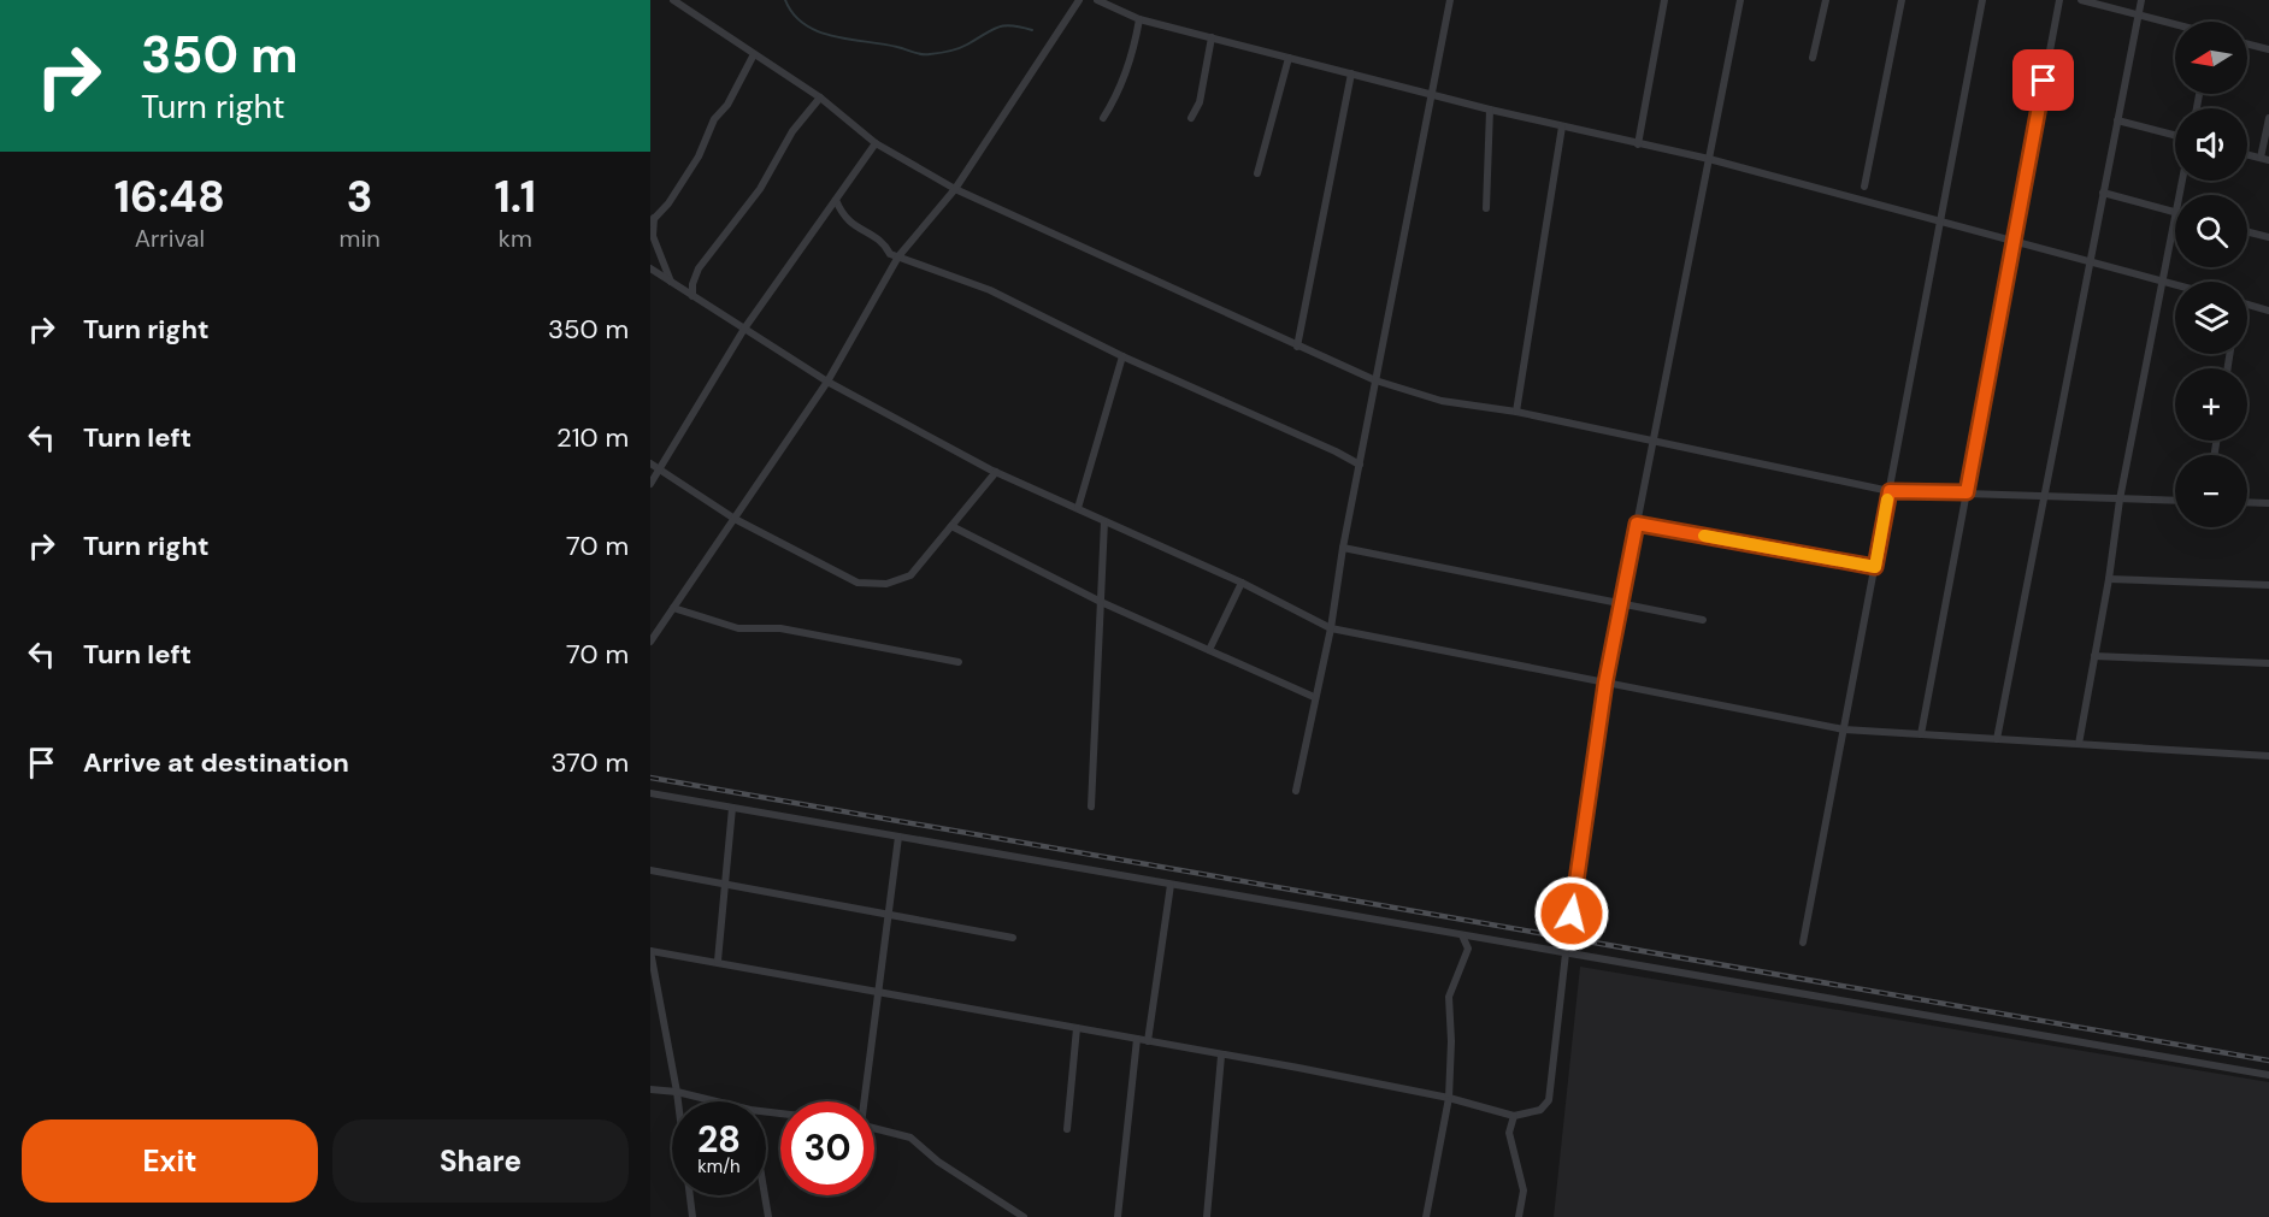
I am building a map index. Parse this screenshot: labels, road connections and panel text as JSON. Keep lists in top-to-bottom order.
{
  "north": "left",
  "page": {
    "turn": ["350 m", "Turn right"],
    "map_buttons": ["+", "−"],
    "eta": [
      "16:48",
      "Arrival",
      "3",
      "min",
      "1.1",
      "km"
    ],
    "list": [
      {
        "name": "Turn right",
        "value": "350 m"
      },
      {
        "name": "Turn left",
        "value": "210 m"
      },
      {
        "name": "Turn right",
        "value": "70 m"
      },
      {
        "name": "Turn left",
        "value": "70 m"
      },
      {
        "name": "Arrive at destination",
        "value": "370 m"
      }
    ],
    "speed": "28 km/h",
    "limit": "30",
    "buttons": ["Exit", "Share"]
  }
}
